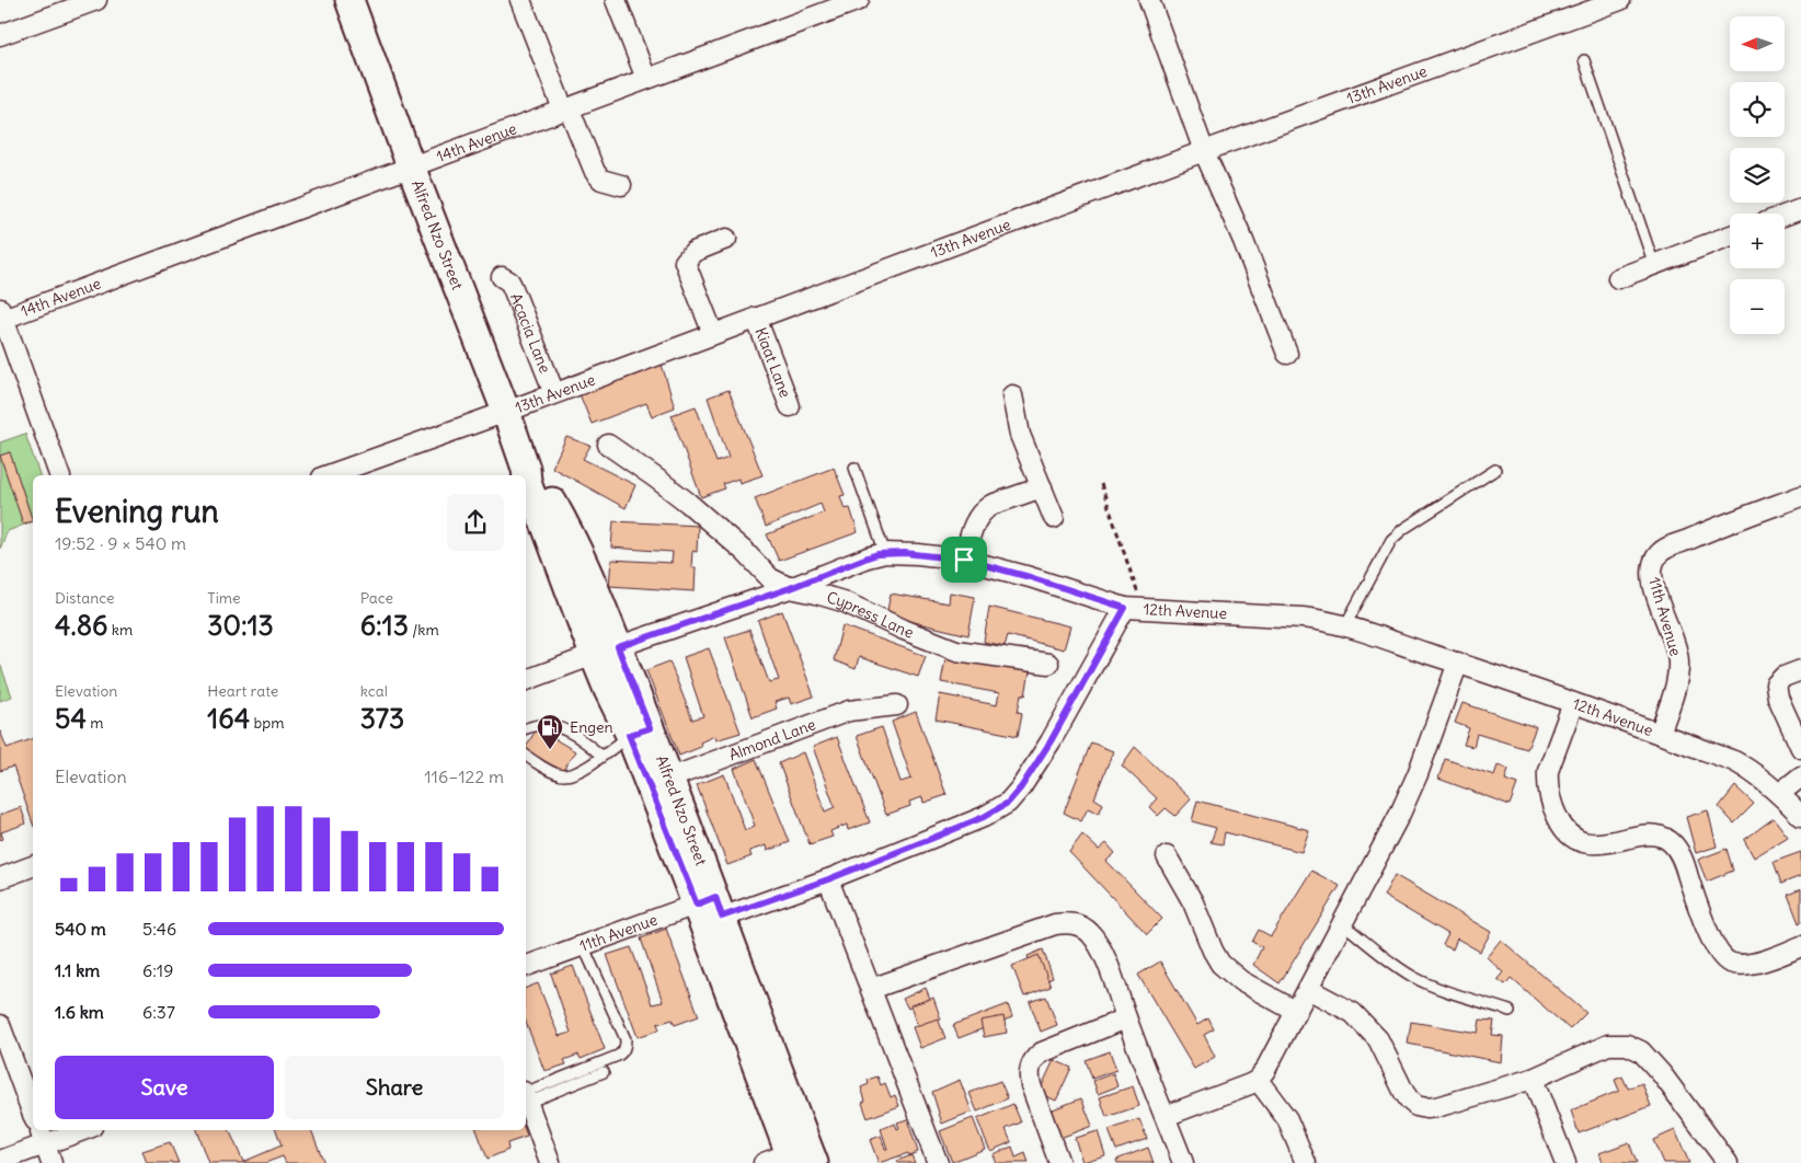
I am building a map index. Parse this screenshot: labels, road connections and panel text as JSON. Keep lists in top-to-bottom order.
{
  "streets": {
    "street": [
      "13th Avenue",
      "14th Avenue",
      "Alfred Nzo Street",
      "Acacia Lane",
      "Kiaat Lane",
      "12th Avenue",
      "Cypress Lane",
      "11th Avenue",
      "Almond Lane"
    ]
  },
  "crossings": [
    ["13th Avenue", "Alfred Nzo Street"],
    ["13th Avenue", "Acacia Lane"],
    ["13th Avenue", "Kiaat Lane"],
    ["14th Avenue", "Alfred Nzo Street"],
    ["Alfred Nzo Street", "12th Avenue"],
    ["Alfred Nzo Street", "11th Avenue"],
    ["Alfred Nzo Street", "Almond Lane"],
    ["12th Avenue", "Cypress Lane"],
    ["12th Avenue", "11th Avenue"]
  ],
  "places": {
    "fuel station": ["Engen"]
  },
  "north": "left",
  "page": {
    "map_buttons": ["+", "−"],
    "heading": ["Evening run", "19:52 · 9 × 540 m"],
    "stats": [
      ["Distance", "4.86 km"],
      ["Time", "30:13"],
      ["Pace", "6:13 /km"],
      ["Elevation", "54 m"],
      ["Heart rate", "164 bpm"],
      ["kcal", "373"]
    ],
    "chart": ["Elevation", "116–122 m"],
    "list": [
      {
        "name": "540 m",
        "note": "5:46"
      },
      {
        "name": "1.1 km",
        "note": "6:19"
      },
      {
        "name": "1.6 km",
        "note": "6:37"
      }
    ],
    "buttons": ["Save", "Share"]
  }
}
